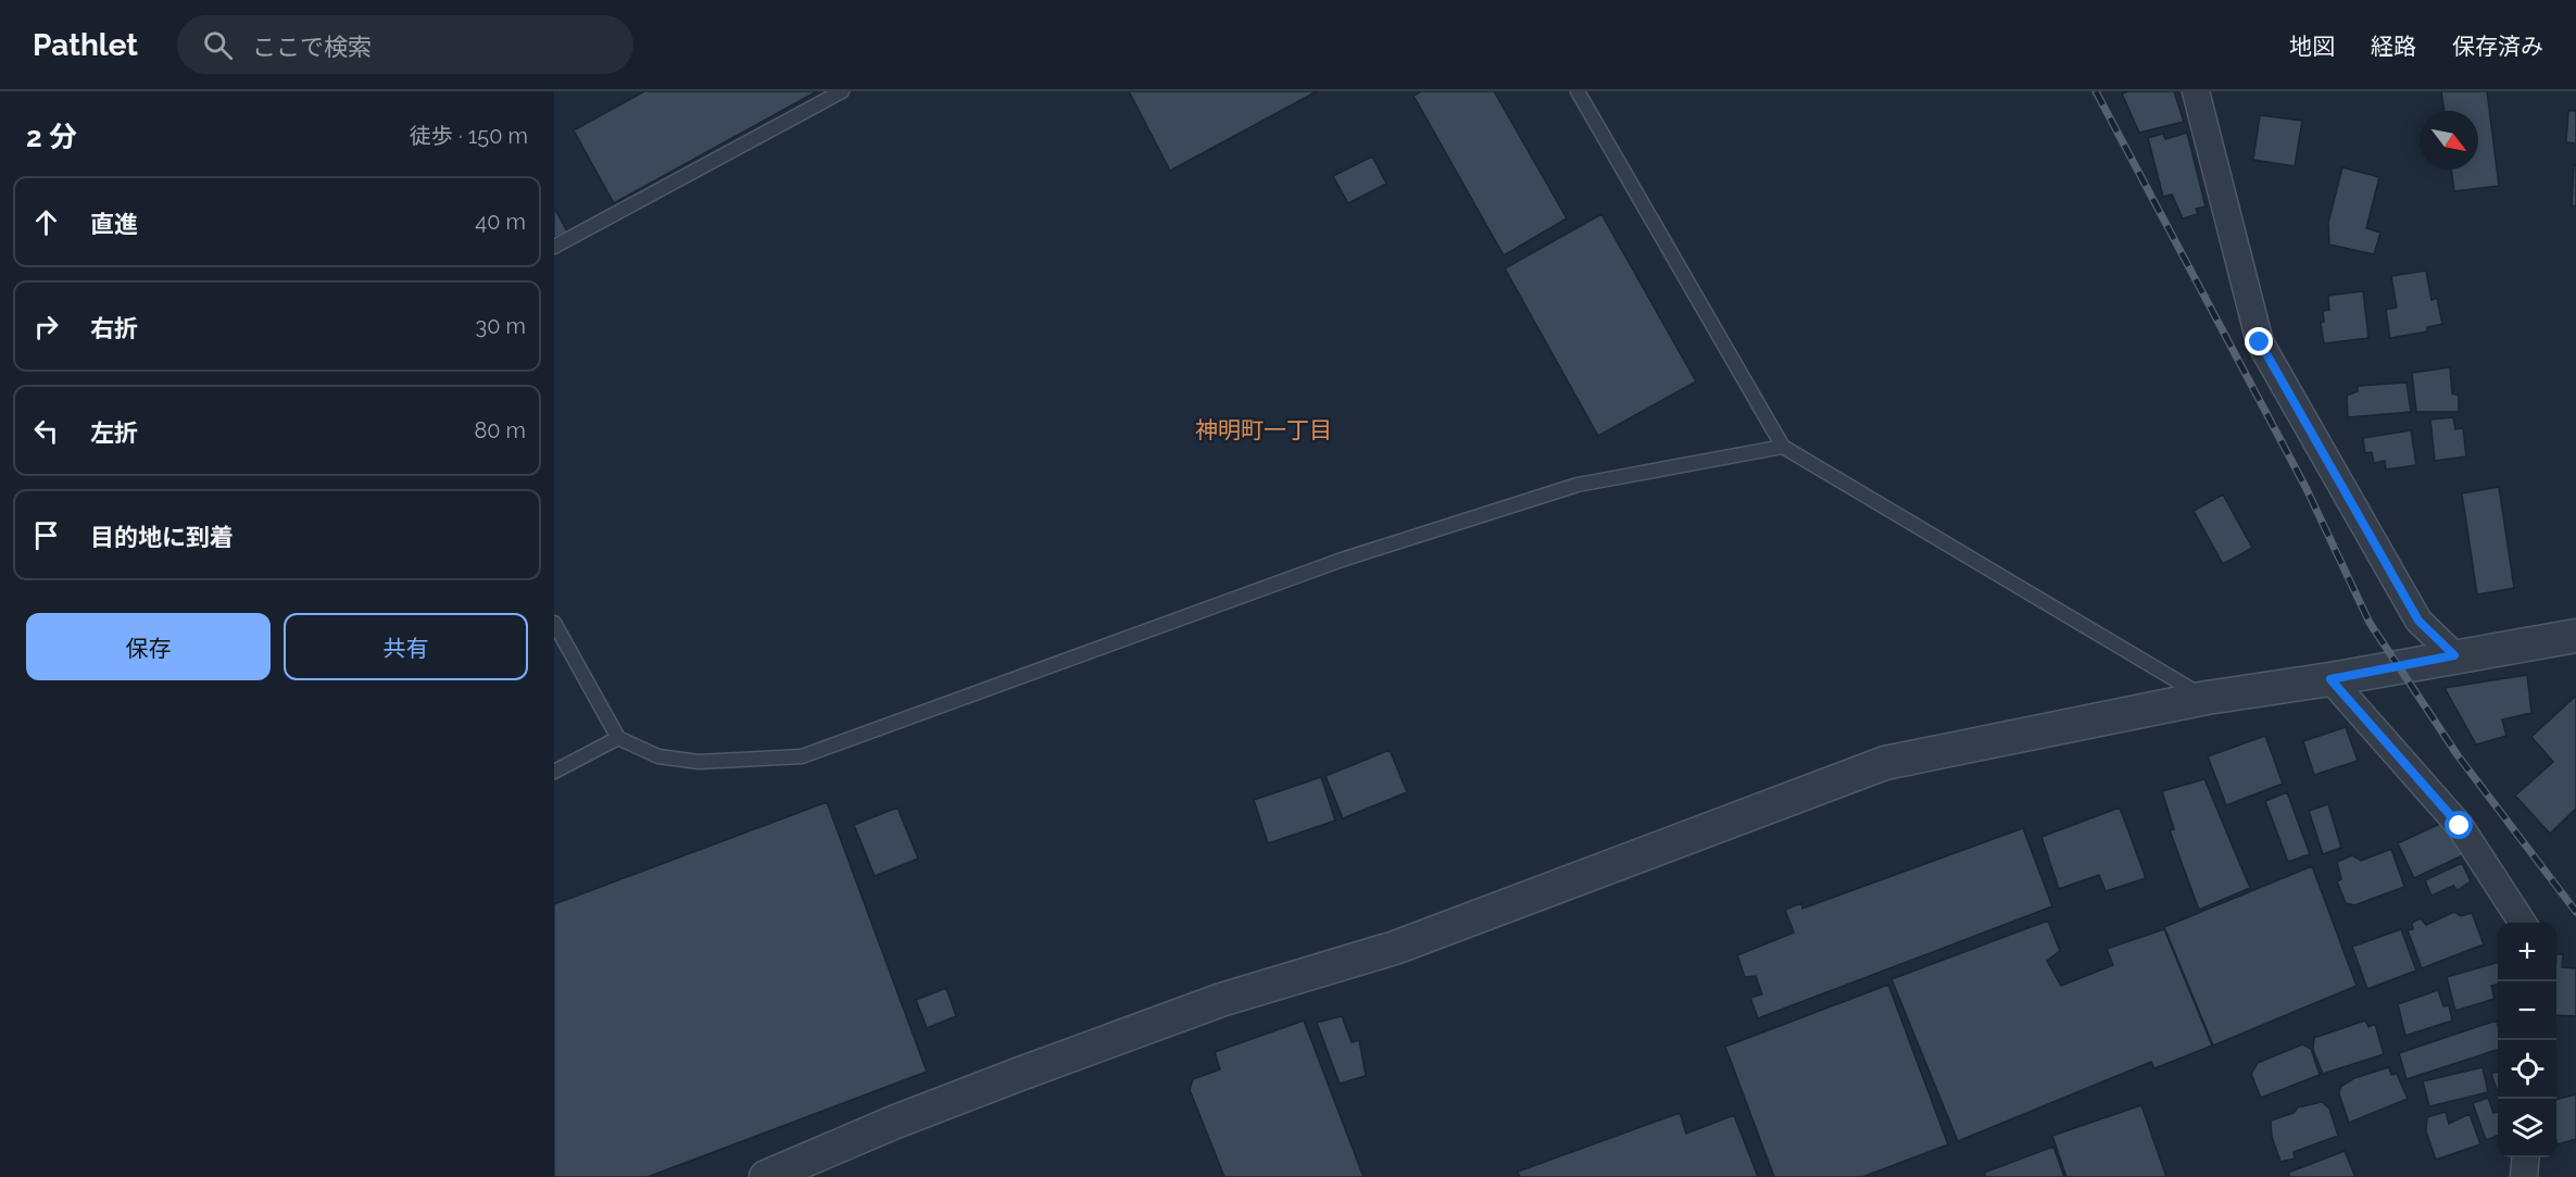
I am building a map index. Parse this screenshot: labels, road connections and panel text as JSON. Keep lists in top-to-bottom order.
{
  "districts": ["神明町一丁目"],
  "north": "bottom right",
  "page": {
    "header": "Pathlet",
    "search": "ここで検索",
    "nav": ["地図", "経路", "保存済み"],
    "heading": ["2 分", "徒歩 · 150 m"],
    "list": [
      ["直進", "40 m"],
      ["右折", "30 m"],
      ["左折", "80 m"],
      "目的地に到着"
    ],
    "buttons": ["保存", "共有"],
    "map_buttons": ["+", "−"]
  }
}
